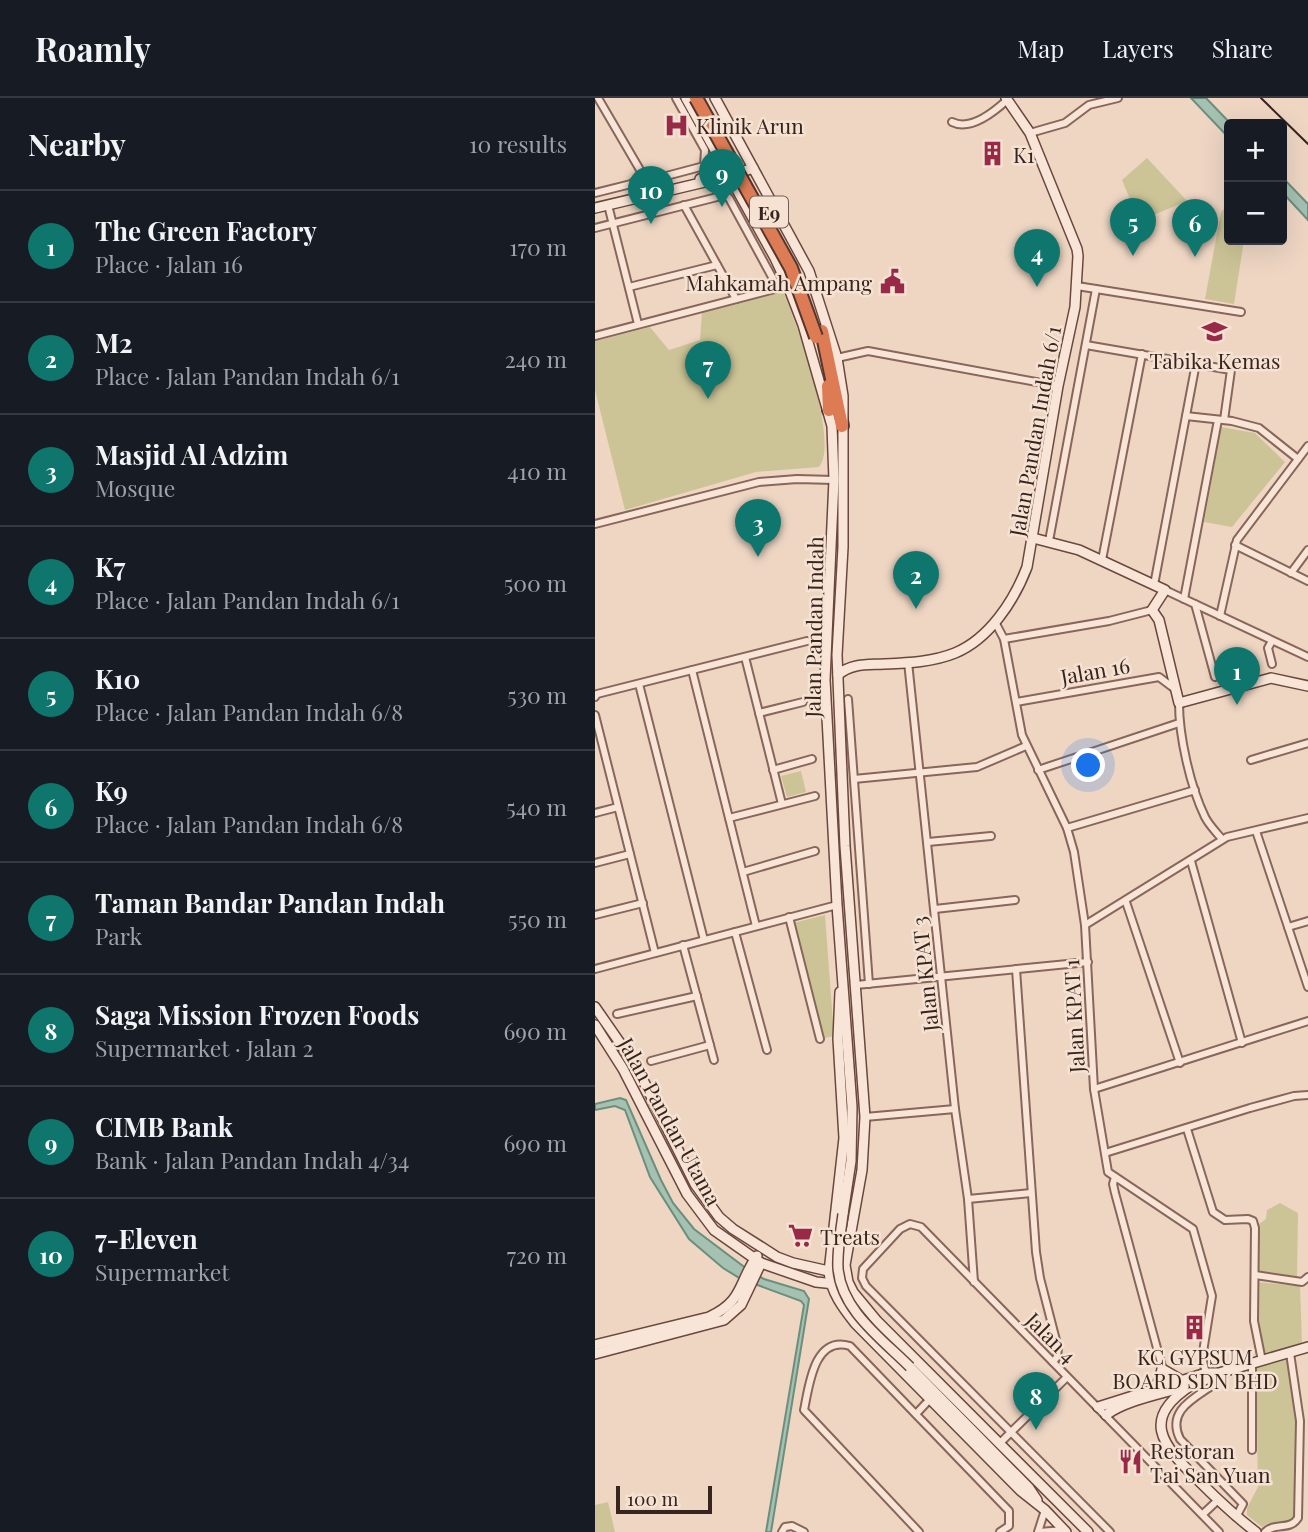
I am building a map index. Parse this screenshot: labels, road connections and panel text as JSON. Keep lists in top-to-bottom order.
{
  "streets": {
    "highway": ["E9"],
    "main road": ["Jalan Pandan Indah 6/1", "Jalan Pandan Indah", "Jalan Pandan Utama"],
    "street": [
      "Jalan 16",
      "Jalan KPAT 3",
      "Jalan KPAT 1",
      "Jalan 4"
    ]
  },
  "crossings": [
    ["E9", "Jalan Pandan Indah"],
    ["Jalan Pandan Indah 6/1", "Jalan KPAT 3"],
    ["Jalan Pandan Indah 6/1", "Jalan KPAT 1"],
    ["Jalan Pandan Indah", "Jalan Pandan Utama"],
    ["Jalan 16", "Jalan KPAT 1"],
    ["Jalan KPAT 3", "Jalan 4"]
  ],
  "places": {
    "hospital": ["Klinik Arun"],
    "building": ["K1", "KC GYPSUM BOARD SDN BHD"],
    "public building": ["Mahkamah Ampang"],
    "school or university": ["Tabika Kemas"],
    "supermarket": ["Treats"],
    "restaurant": ["Restoran Tai San Yuan"]
  },
  "scale_bar": "100 m",
  "page": {
    "header": "Roamly",
    "nav": ["Map", "Layers", "Share"],
    "heading": ["Nearby", "10 results"],
    "map_buttons": ["+", "−"],
    "pins": [
      "9",
      "10",
      "5",
      "6",
      "4",
      "7",
      "3",
      "2",
      "1",
      "8"
    ],
    "list": [
      {
        "mark": "1",
        "name": "The Green Factory",
        "note": "Place · Jalan 16",
        "value": "170 m"
      },
      {
        "mark": "2",
        "name": "M2",
        "note": "Place · Jalan Pandan Indah 6/1",
        "value": "240 m"
      },
      {
        "mark": "3",
        "name": "Masjid Al Adzim",
        "note": "Mosque",
        "value": "410 m"
      },
      {
        "mark": "4",
        "name": "K7",
        "note": "Place · Jalan Pandan Indah 6/1",
        "value": "500 m"
      },
      {
        "mark": "5",
        "name": "K10",
        "note": "Place · Jalan Pandan Indah 6/8",
        "value": "530 m"
      },
      {
        "mark": "6",
        "name": "K9",
        "note": "Place · Jalan Pandan Indah 6/8",
        "value": "540 m"
      },
      {
        "mark": "7",
        "name": "Taman Bandar Pandan Indah",
        "note": "Park",
        "value": "550 m"
      },
      {
        "mark": "8",
        "name": "Saga Mission Frozen Foods",
        "note": "Supermarket · Jalan 2",
        "value": "690 m"
      },
      {
        "mark": "9",
        "name": "CIMB Bank",
        "note": "Bank · Jalan Pandan Indah 4/34",
        "value": "690 m"
      },
      {
        "mark": "10",
        "name": "7-Eleven",
        "note": "Supermarket",
        "value": "720 m"
      }
    ],
    "scale": "100 m"
  }
}
